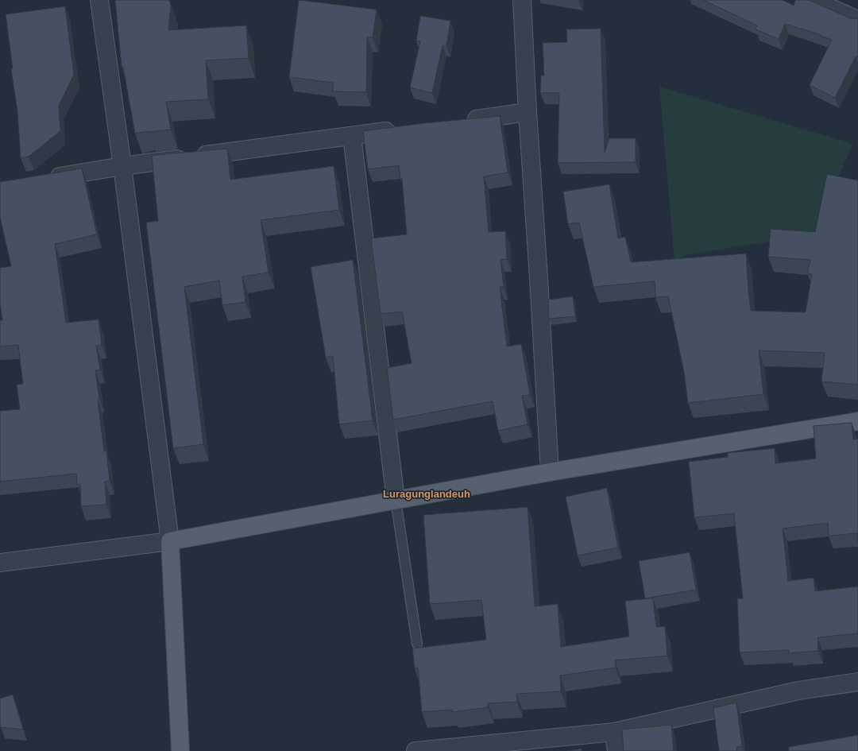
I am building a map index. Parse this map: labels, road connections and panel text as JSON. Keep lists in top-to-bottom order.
{
  "districts": ["Luragunglandeuh"]
}
